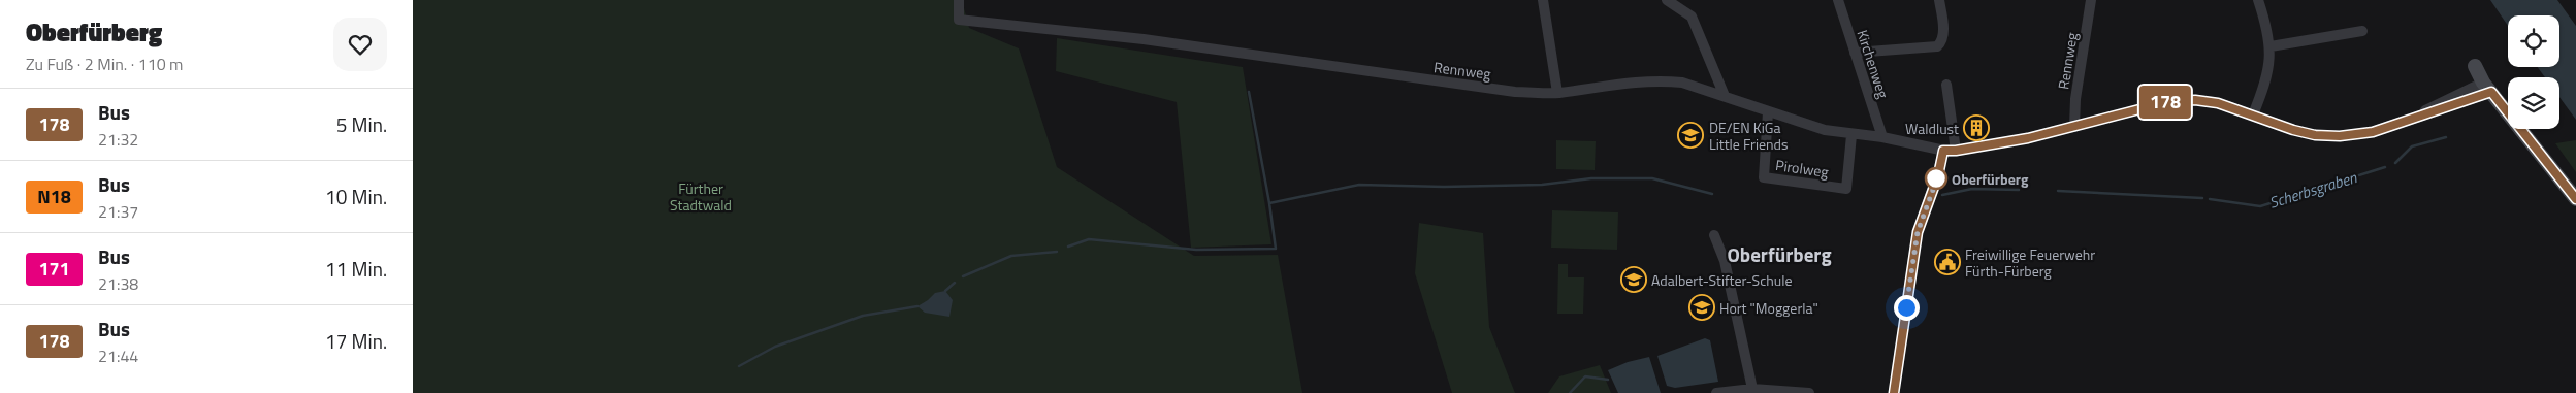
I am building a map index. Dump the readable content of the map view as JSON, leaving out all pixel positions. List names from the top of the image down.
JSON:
{
  "streets": {
    "street": ["Rennweg", "Kirchenweg", "Pirolweg"]
  },
  "crossings": [
    ["Rennweg", "Kirchenweg"],
    ["Rennweg", "Pirolweg"]
  ],
  "districts": ["Oberfürberg"],
  "water": ["Scherbsgraben"],
  "parks": ["Fürther Stadtwald"],
  "places": {
    "building": ["Waldlust"],
    "school or university": ["DE/EN KiGa Little Friends", "Adalbert-Stifter-Schule", "Hort \"Moggerla\""],
    "other": ["Oberfürberg"],
    "public building": ["Freiwillige Feuerwehr Fürth-Fürberg"]
  },
  "lines": ["bus line 178"],
  "page": {
    "heading": ["Oberfürberg", "Zu Fuß · 2 Min. · 110 m"],
    "on_map": "178",
    "list": [
      {
        "mark": "178",
        "name": "Bus",
        "note": "21:32",
        "value": "5 Min."
      },
      {
        "mark": "N18",
        "name": "Bus",
        "note": "21:37",
        "value": "10 Min."
      },
      {
        "mark": "171",
        "name": "Bus",
        "note": "21:38",
        "value": "11 Min."
      },
      {
        "mark": "178",
        "name": "Bus",
        "note": "21:44",
        "value": "17 Min."
      }
    ]
  }
}
